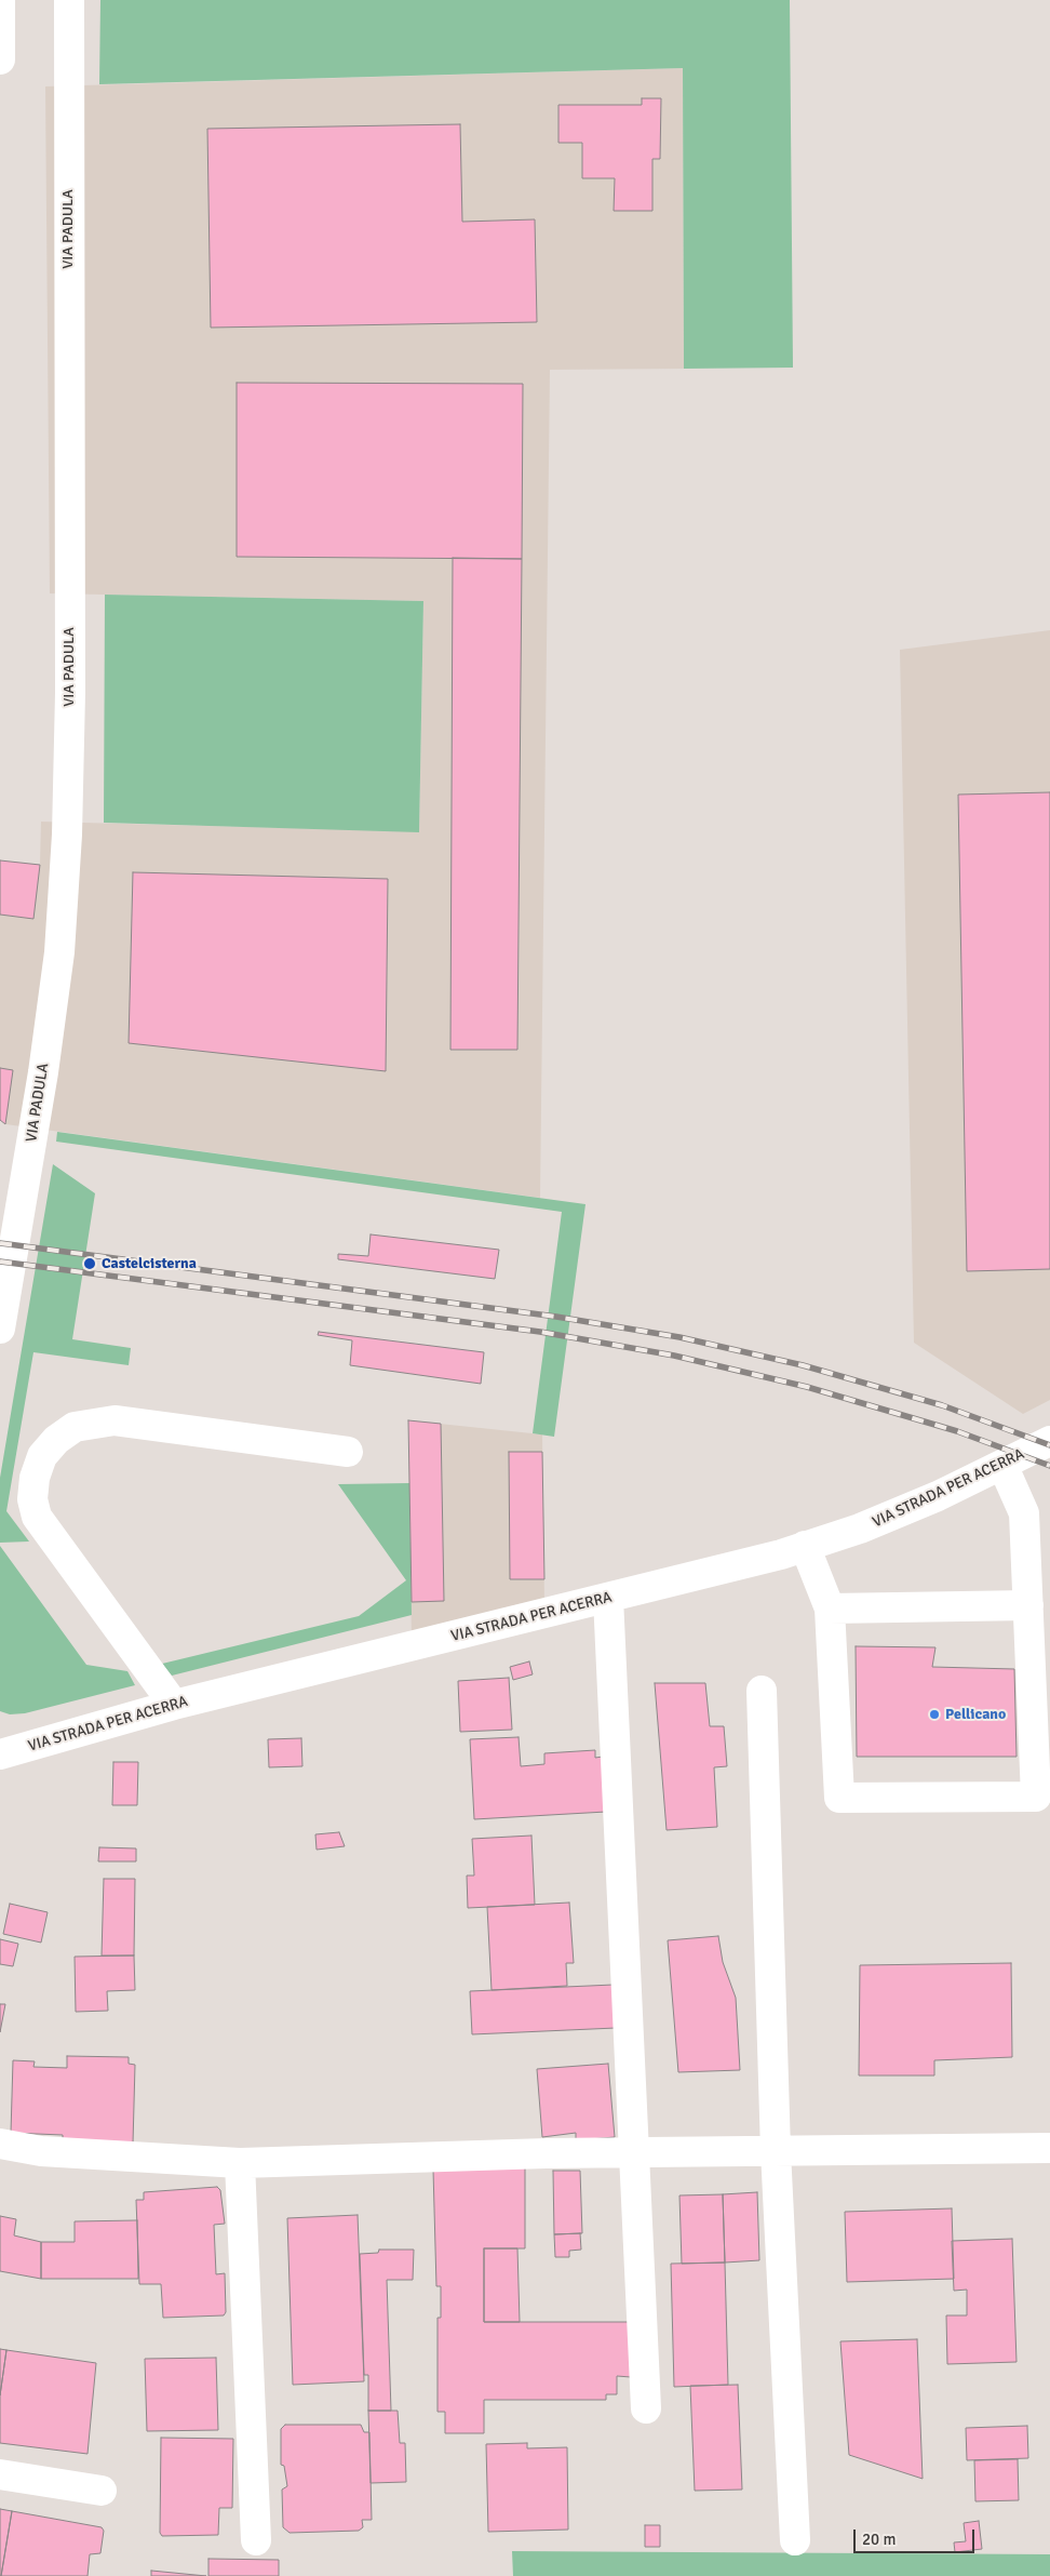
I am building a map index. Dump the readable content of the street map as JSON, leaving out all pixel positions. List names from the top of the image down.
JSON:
{
  "streets": {
    "street": ["VIA PADULA", "VIA STRADA PER ACERRA"]
  },
  "places": ["Castelcisterna", "Pellicano"],
  "scale_bar": "20 m"
}
